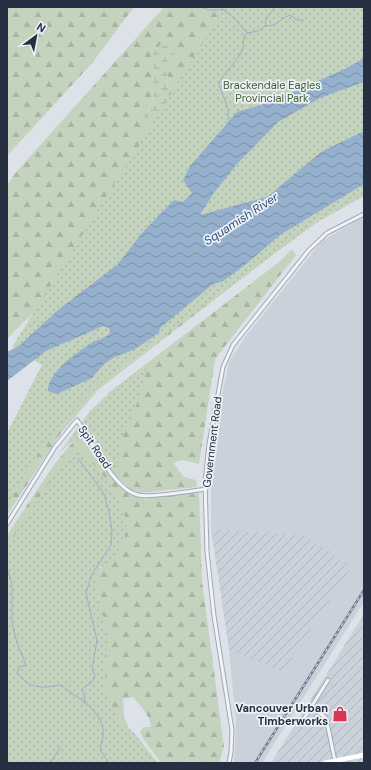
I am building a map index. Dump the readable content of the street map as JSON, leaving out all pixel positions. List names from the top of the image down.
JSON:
{
  "streets": {
    "street": ["Government Road", "Spit Road"]
  },
  "crossings": [
    ["Government Road", "Spit Road"]
  ],
  "water": ["Squamish River"],
  "parks": ["Brackendale Eagles Provincial Park"],
  "places": {
    "shop": ["Vancouver Urban Timberworks"]
  },
  "north": "top right"
}
